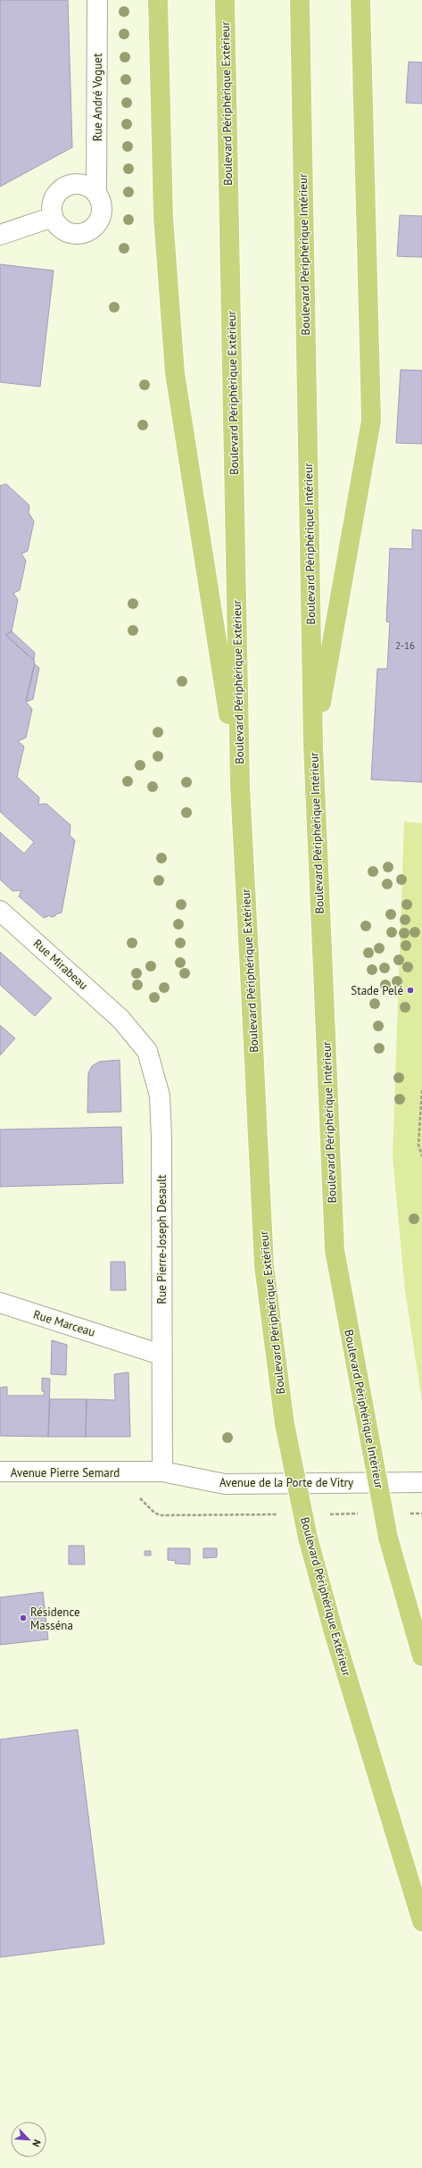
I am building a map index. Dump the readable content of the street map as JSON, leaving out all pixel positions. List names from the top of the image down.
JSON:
{
  "streets": {
    "highway": ["Boulevard Périphérique Extérieur", "Boulevard Périphérique Intérieur"],
    "street": [
      "Rue André Voguet",
      "Rue Mirabeau",
      "Rue Pierre-Joseph Desault",
      "Rue Marceau",
      "Avenue Pierre Semard",
      "Avenue de la Porte de Vitry"
    ]
  },
  "crossings": [
    ["Rue Mirabeau", "Rue Pierre-Joseph Desault"],
    ["Rue Pierre-Joseph Desault", "Rue Marceau"],
    ["Rue Pierre-Joseph Desault", "Avenue de la Porte de Vitry"],
    ["Avenue Pierre Semard", "Avenue de la Porte de Vitry"]
  ],
  "places": ["Stade Pelé", "Résidence Masséna"],
  "house_numbers": ["2-16"],
  "north": "bottom right"
}
